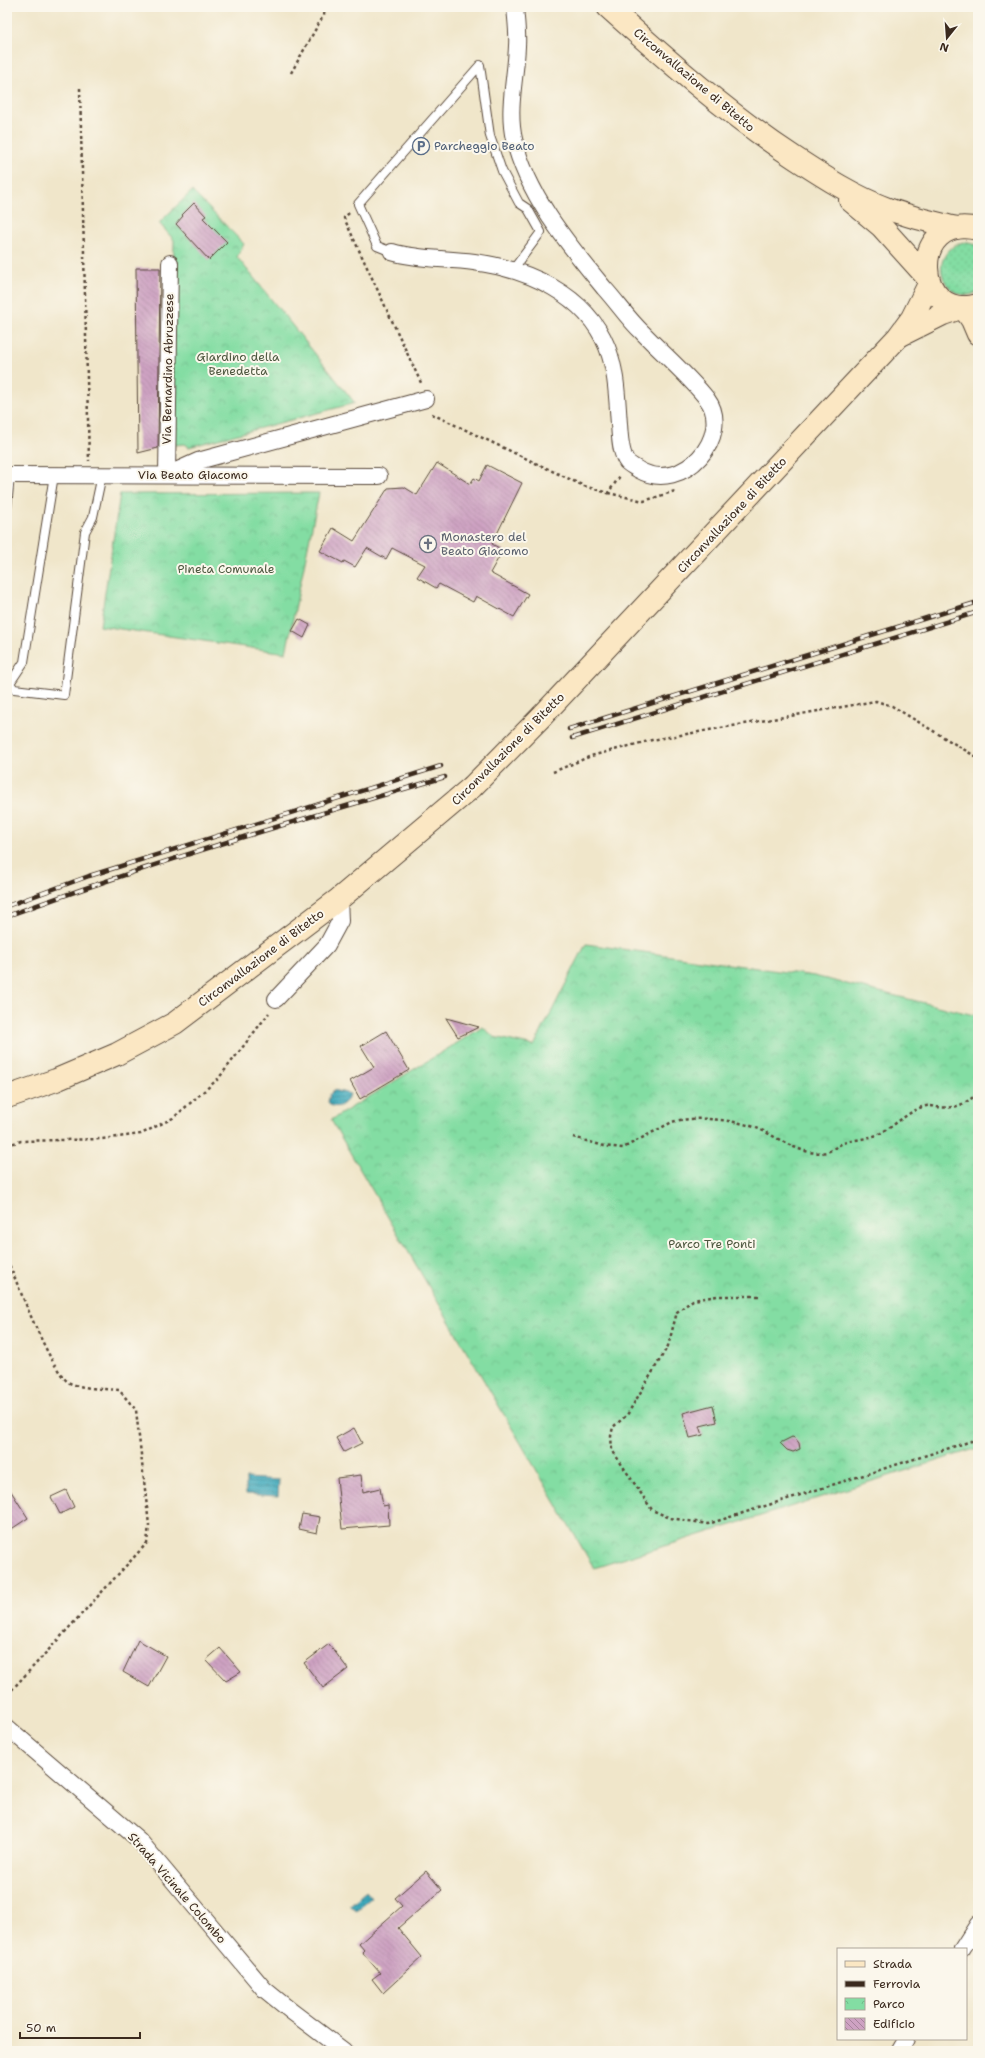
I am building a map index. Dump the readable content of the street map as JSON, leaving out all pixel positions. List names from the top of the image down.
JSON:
{
  "streets": {
    "main road": ["Circonvallazione di Bitetto"],
    "street": ["Via Bernardino Abruzzese", "Via Beato Giacomo", "Strada Vicinale Colombo"]
  },
  "crossings": [
    ["Via Bernardino Abruzzese", "Via Beato Giacomo"]
  ],
  "parks": ["Giardino della Benedetta", "Pineta Comunale", "Parco Tre Ponti"],
  "places": {
    "parking": ["Parcheggio Beato"],
    "church": ["Monastero del Beato Giacomo"]
  },
  "legend": [
    "Strada",
    "Ferrovia",
    "Parco",
    "Edificio"
  ],
  "scale_bar": "50 m",
  "north": "bottom"
}
